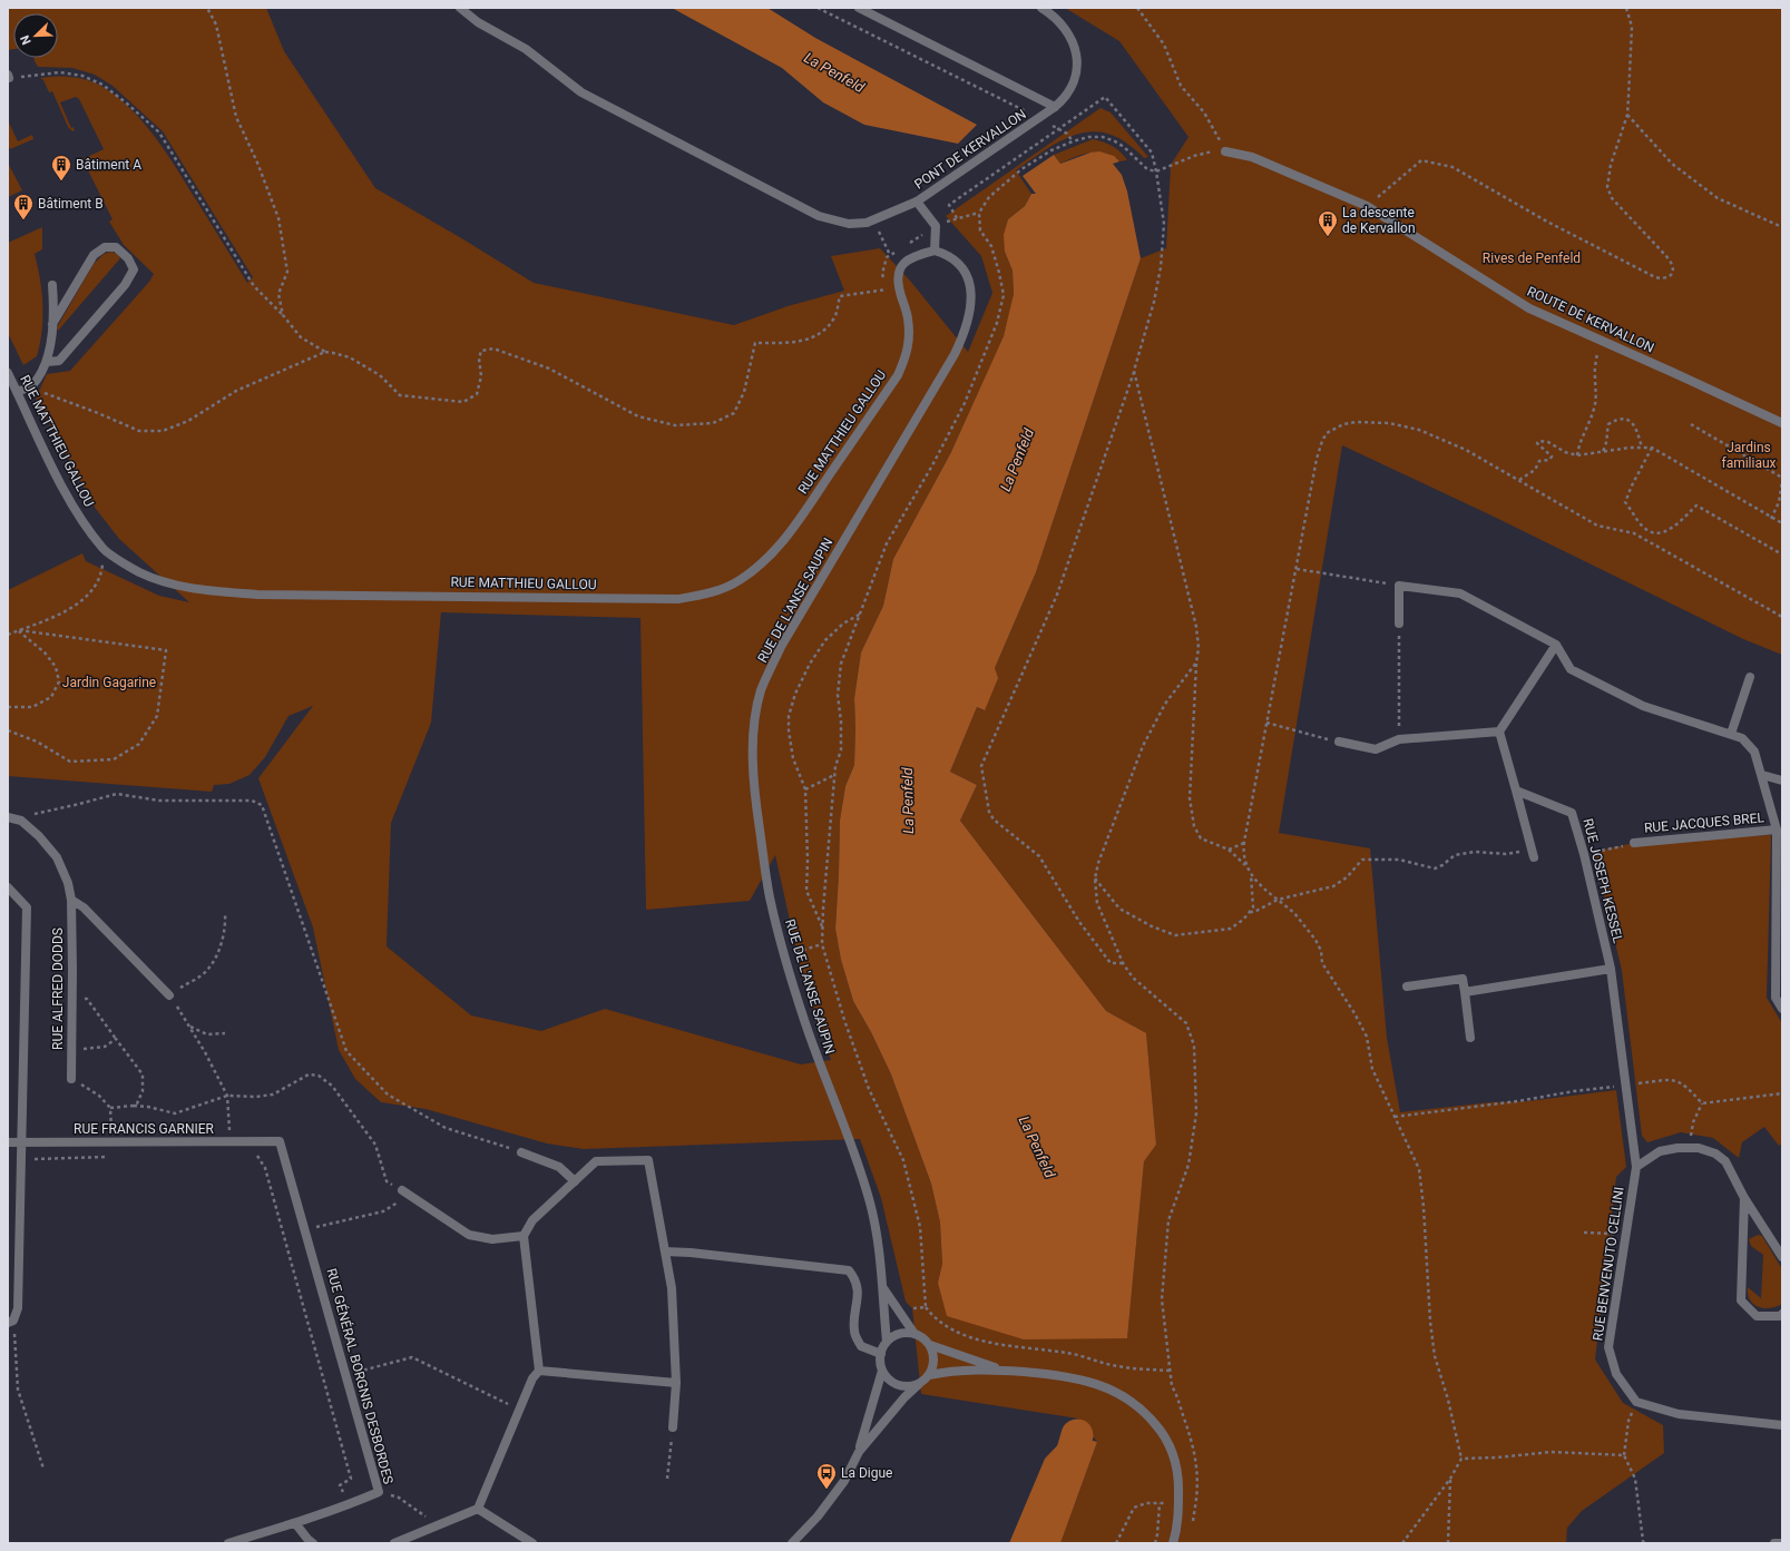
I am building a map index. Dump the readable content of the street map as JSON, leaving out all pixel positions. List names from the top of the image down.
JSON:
{
  "streets": {
    "street": [
      "PONT DE KERVALLON",
      "ROUTE DE KERVALLON",
      "RUE MATTHIEU GALLOU",
      "RUE DE L'ANSE SAUPIN",
      "RUE JACQUES BREL",
      "RUE JOSEPH KESSEL",
      "RUE ALFRED DODDS",
      "RUE FRANCIS GARNIER",
      "RUE BENVENUTO CELLINI",
      "RUE GÉNÉRAL BORGNIS DESBORDES"
    ]
  },
  "crossings": [
    ["RUE MATTHIEU GALLOU", "RUE DE L'ANSE SAUPIN"],
    ["RUE JOSEPH KESSEL", "RUE BENVENUTO CELLINI"],
    ["RUE FRANCIS GARNIER", "RUE GÉNÉRAL BORGNIS DESBORDES"]
  ],
  "water": ["La Penfeld"],
  "parks": ["Rives de Penfeld", "Jardins familiaux", "Jardin Gagarine"],
  "places": {
    "building": ["Bâtiment A", "Bâtiment B", "La descente de Kervallon"],
    "bus stop": ["La Digue"]
  },
  "north": "bottom left"
}
